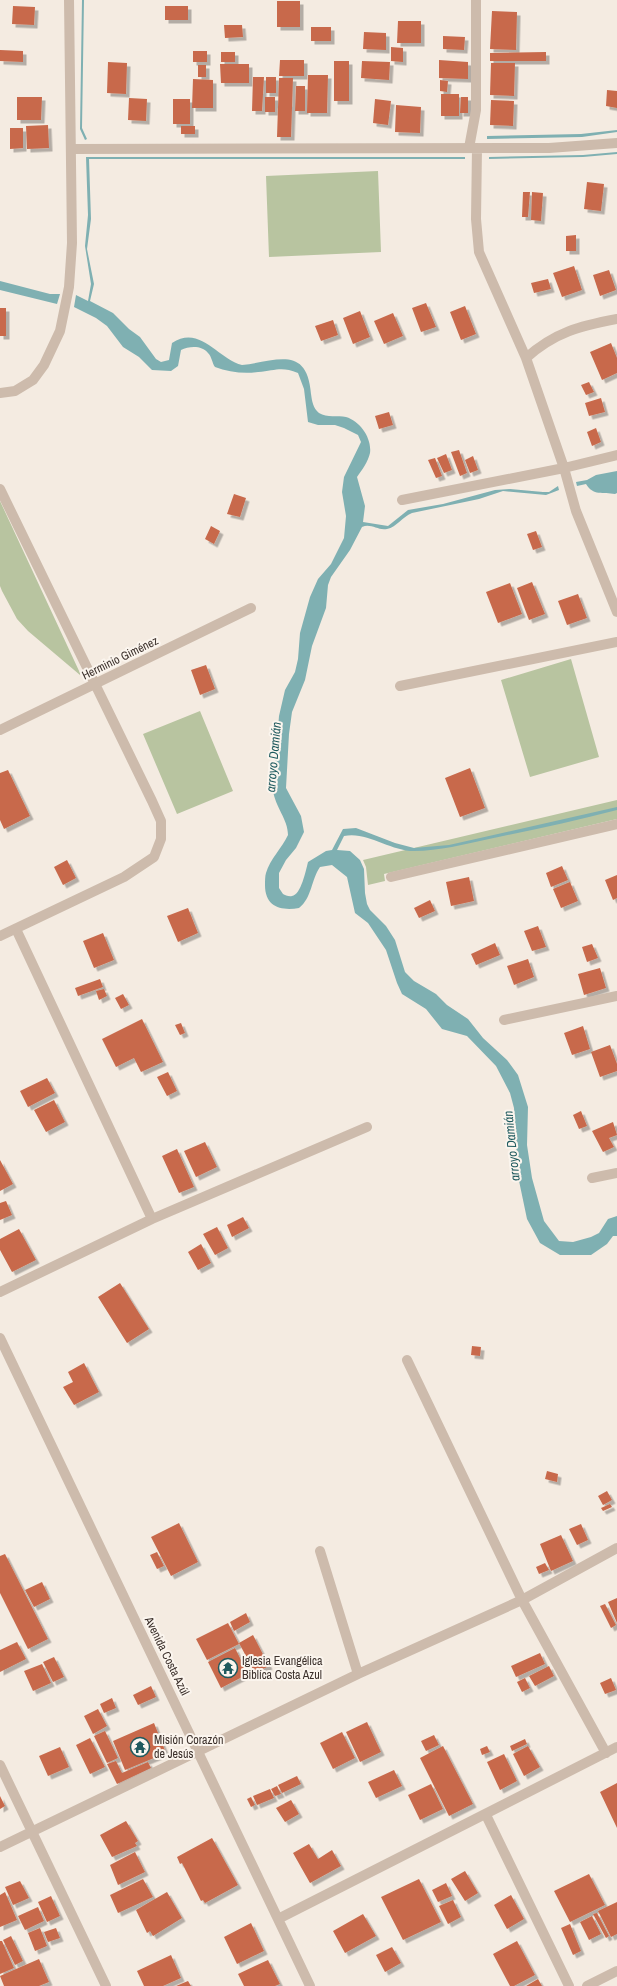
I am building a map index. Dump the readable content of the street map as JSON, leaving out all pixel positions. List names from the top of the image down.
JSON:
{
  "streets": {
    "street": ["Herminio Giménez", "Avenida Costa Azúl"]
  },
  "water": ["arroyo Damián"],
  "places": {
    "temple": ["Iglesia Evangélica Biblíca Costa Azul", "Misión Corazón de Jesús"]
  }
}
